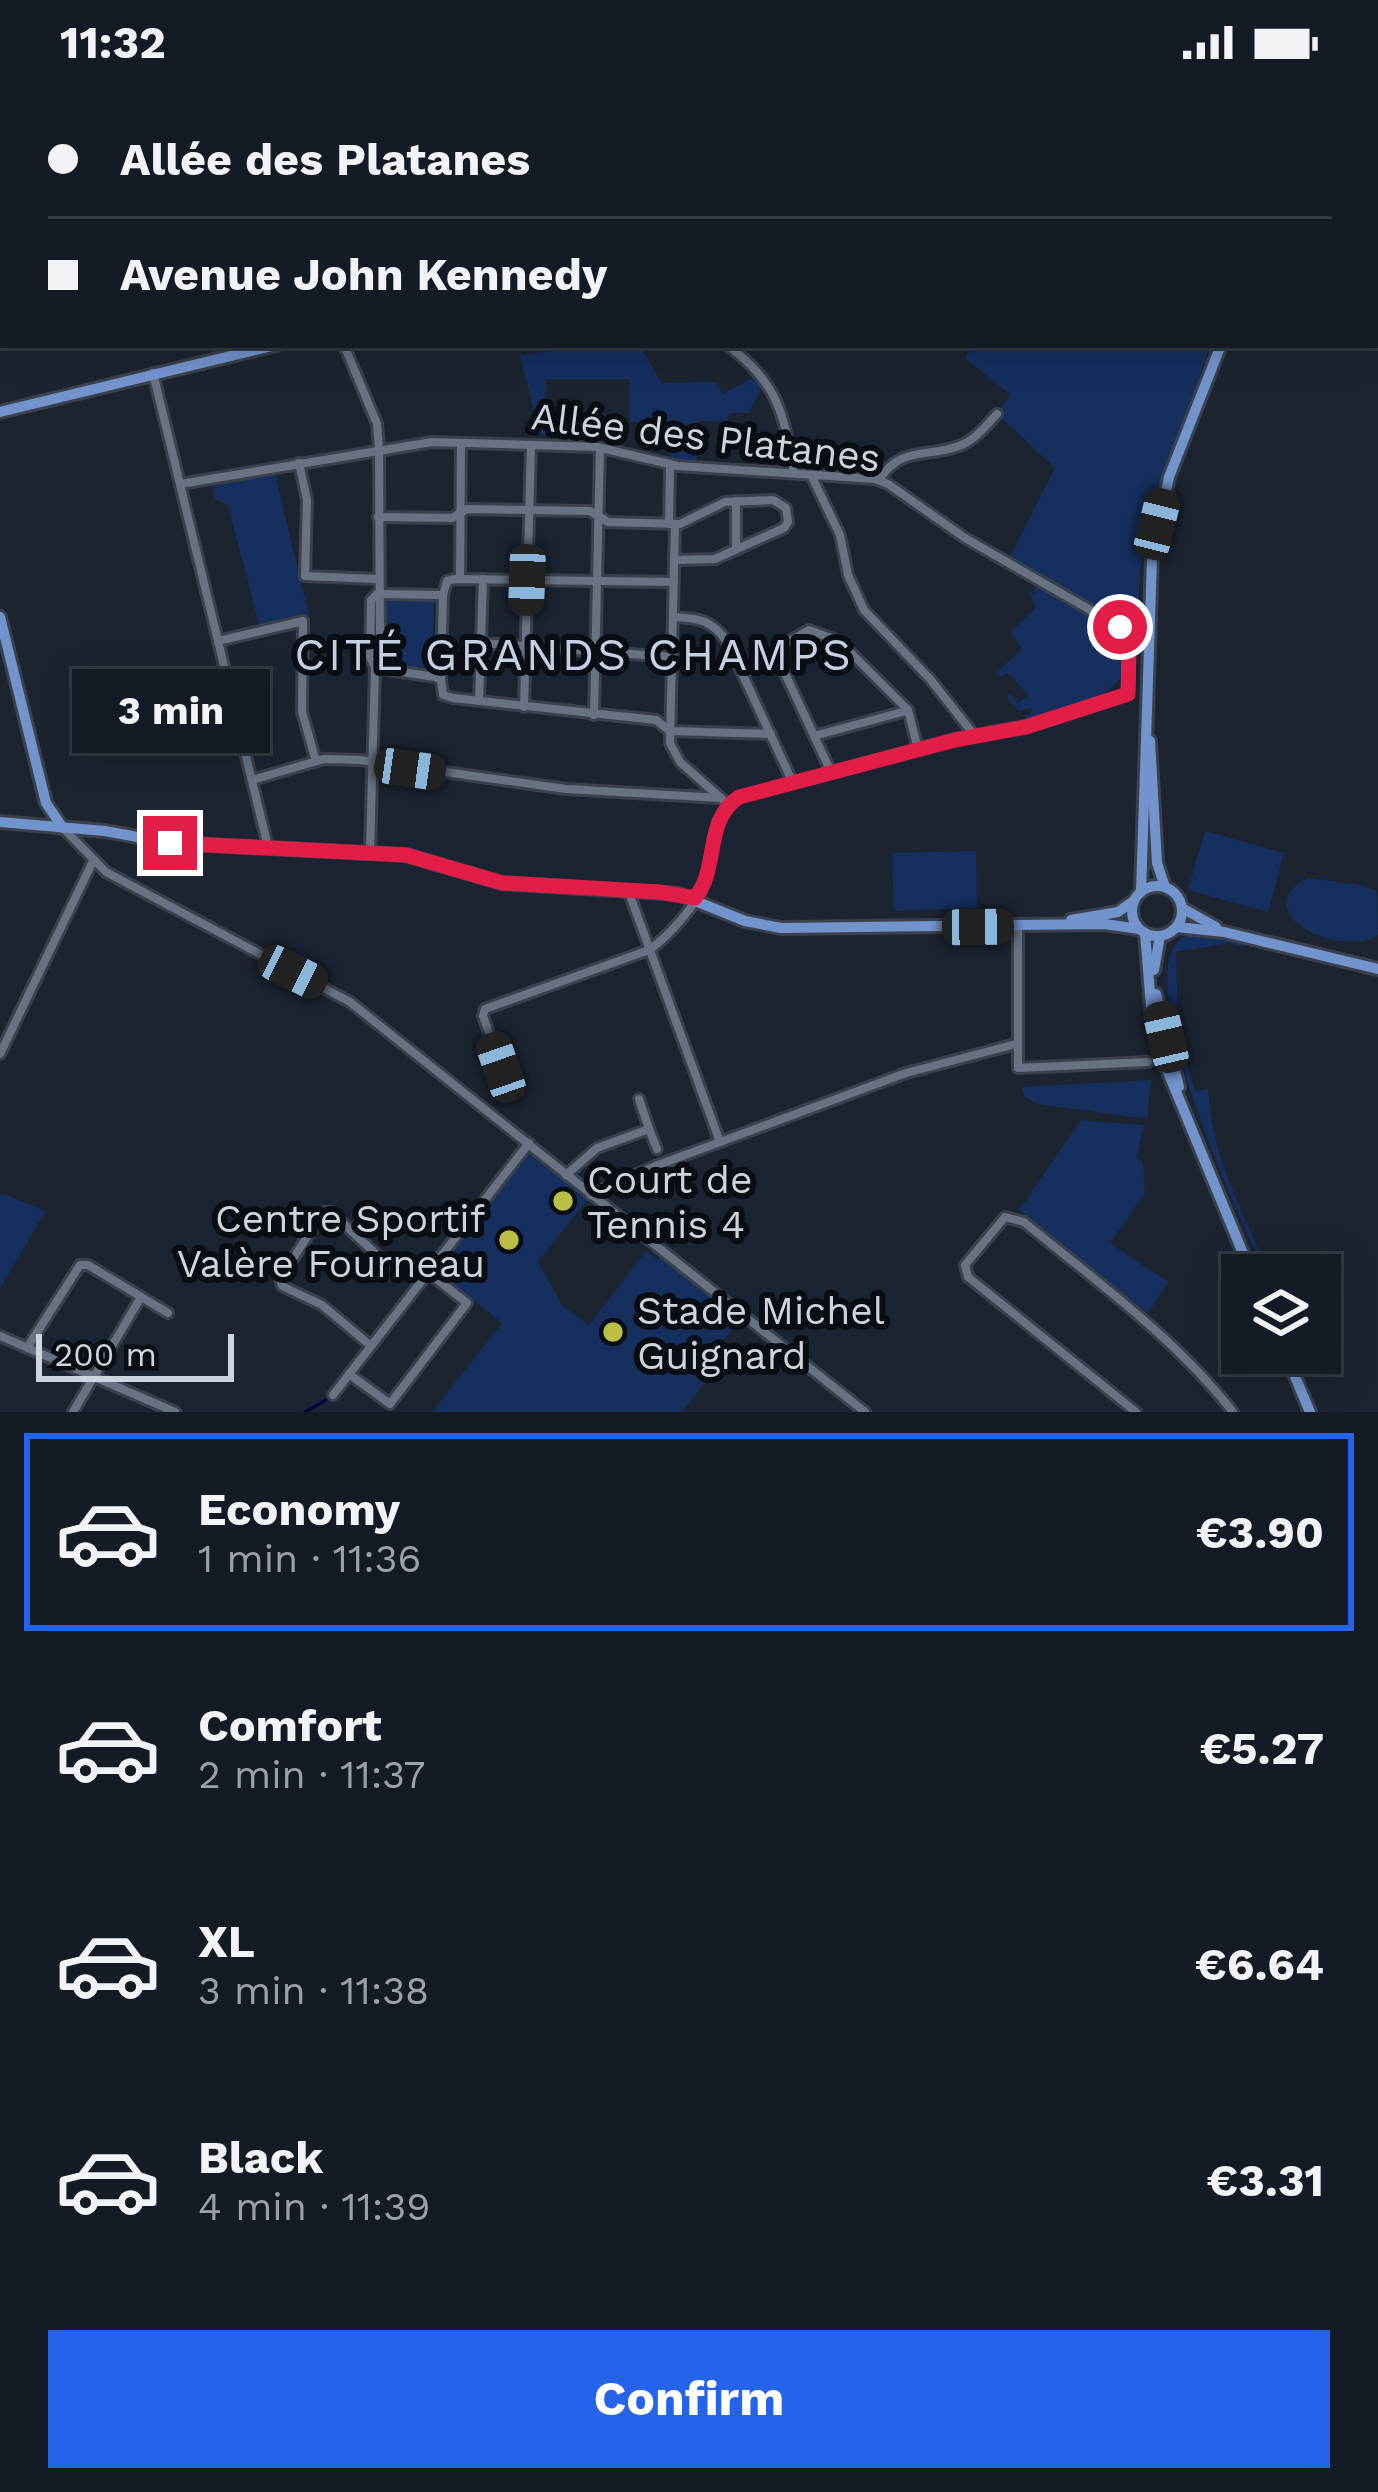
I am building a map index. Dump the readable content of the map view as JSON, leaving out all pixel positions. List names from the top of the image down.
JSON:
{
  "streets": {
    "street": ["Allée des Platanes"]
  },
  "districts": ["CITÉ GRANDS CHAMPS"],
  "places": ["Court de Tennis 4", "Centre Sportif Valère Fourneau", "Stade Michel Guignard"],
  "scale_bar": "200 m",
  "page": {
    "status": "11:32",
    "banner": ["Allée des Platanes", "Avenue John Kennedy"],
    "bubble": "3 min",
    "scale": "200 m",
    "list": [
      {
        "name": "Economy",
        "note": "1 min · 11:36",
        "value": "€3.90"
      },
      {
        "name": "Comfort",
        "note": "2 min · 11:37",
        "value": "€5.27"
      },
      {
        "name": "XL",
        "note": "3 min · 11:38",
        "value": "€6.64"
      },
      {
        "name": "Black",
        "note": "4 min · 11:39",
        "value": "€3.31"
      }
    ],
    "buttons": "Confirm"
  }
}
